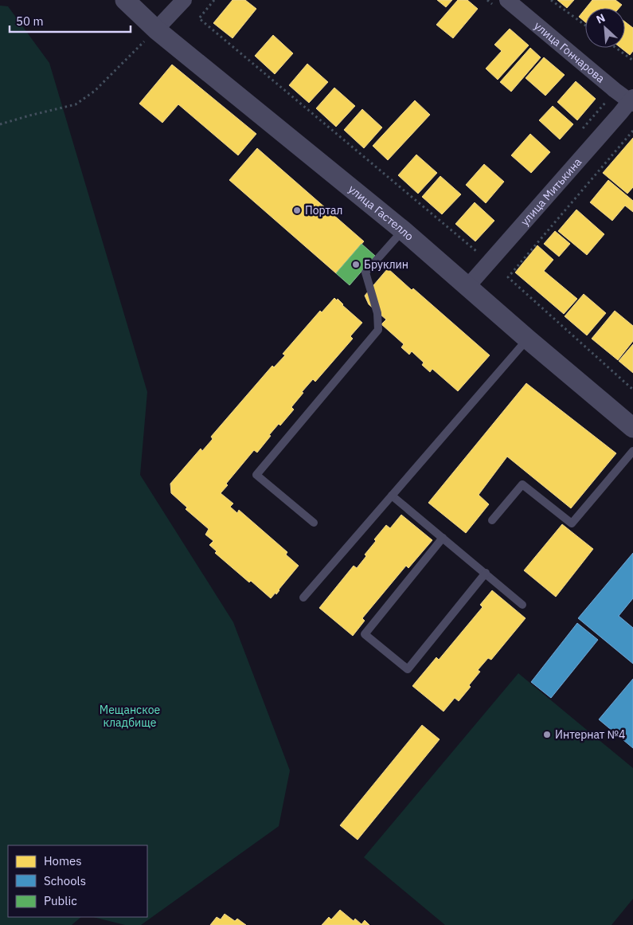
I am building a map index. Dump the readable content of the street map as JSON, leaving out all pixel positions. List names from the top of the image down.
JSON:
{
  "streets": {
    "street": ["улица Гончарова", "улица Митькина", "улица Гастелло"]
  },
  "crossings": [
    ["улица Гончарова", "улица Митькина"],
    ["улица Митькина", "улица Гастелло"]
  ],
  "parks": ["Мещанское кладбище"],
  "places": ["Портал", "Бруклин", "Интернат №4"],
  "legend": ["Homes", "Schools", "Public"],
  "scale_bar": "50 m",
  "north": "top left"
}
